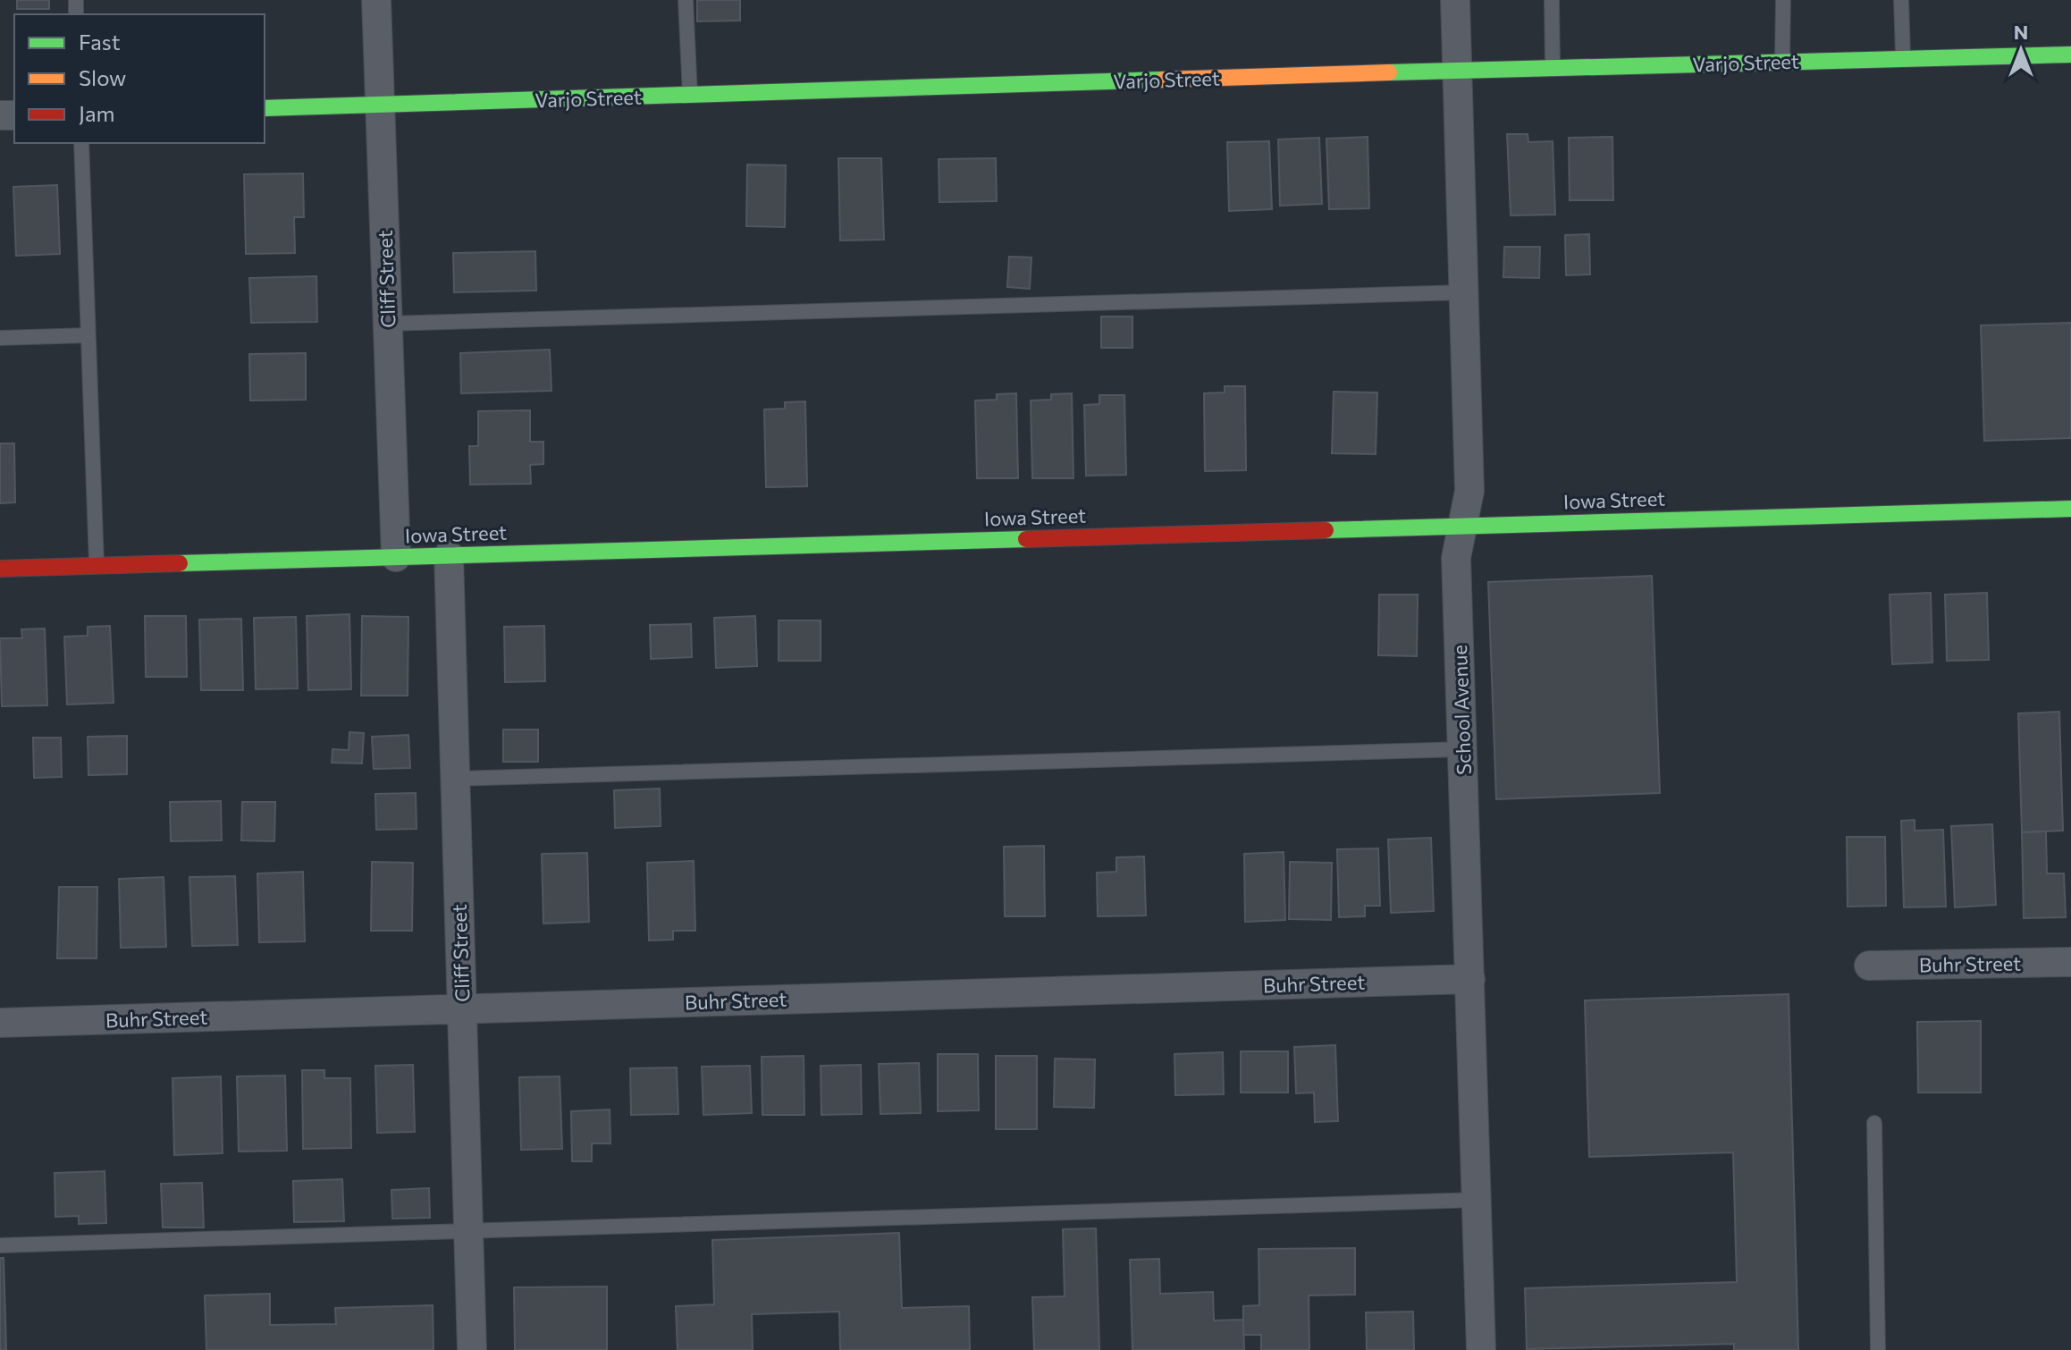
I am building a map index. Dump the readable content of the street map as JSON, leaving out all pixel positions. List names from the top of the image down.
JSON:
{
  "streets": {
    "street": [
      "Varjo Street",
      "Cliff Street",
      "Iowa Street",
      "School Avenue",
      "Buhr Street"
    ]
  },
  "crossings": [
    ["Varjo Street", "Cliff Street"],
    ["Varjo Street", "School Avenue"],
    ["Cliff Street", "Iowa Street"],
    ["Cliff Street", "Buhr Street"],
    ["Iowa Street", "School Avenue"],
    ["School Avenue", "Buhr Street"]
  ],
  "legend": ["Fast", "Slow", "Jam"],
  "north": "top"
}
